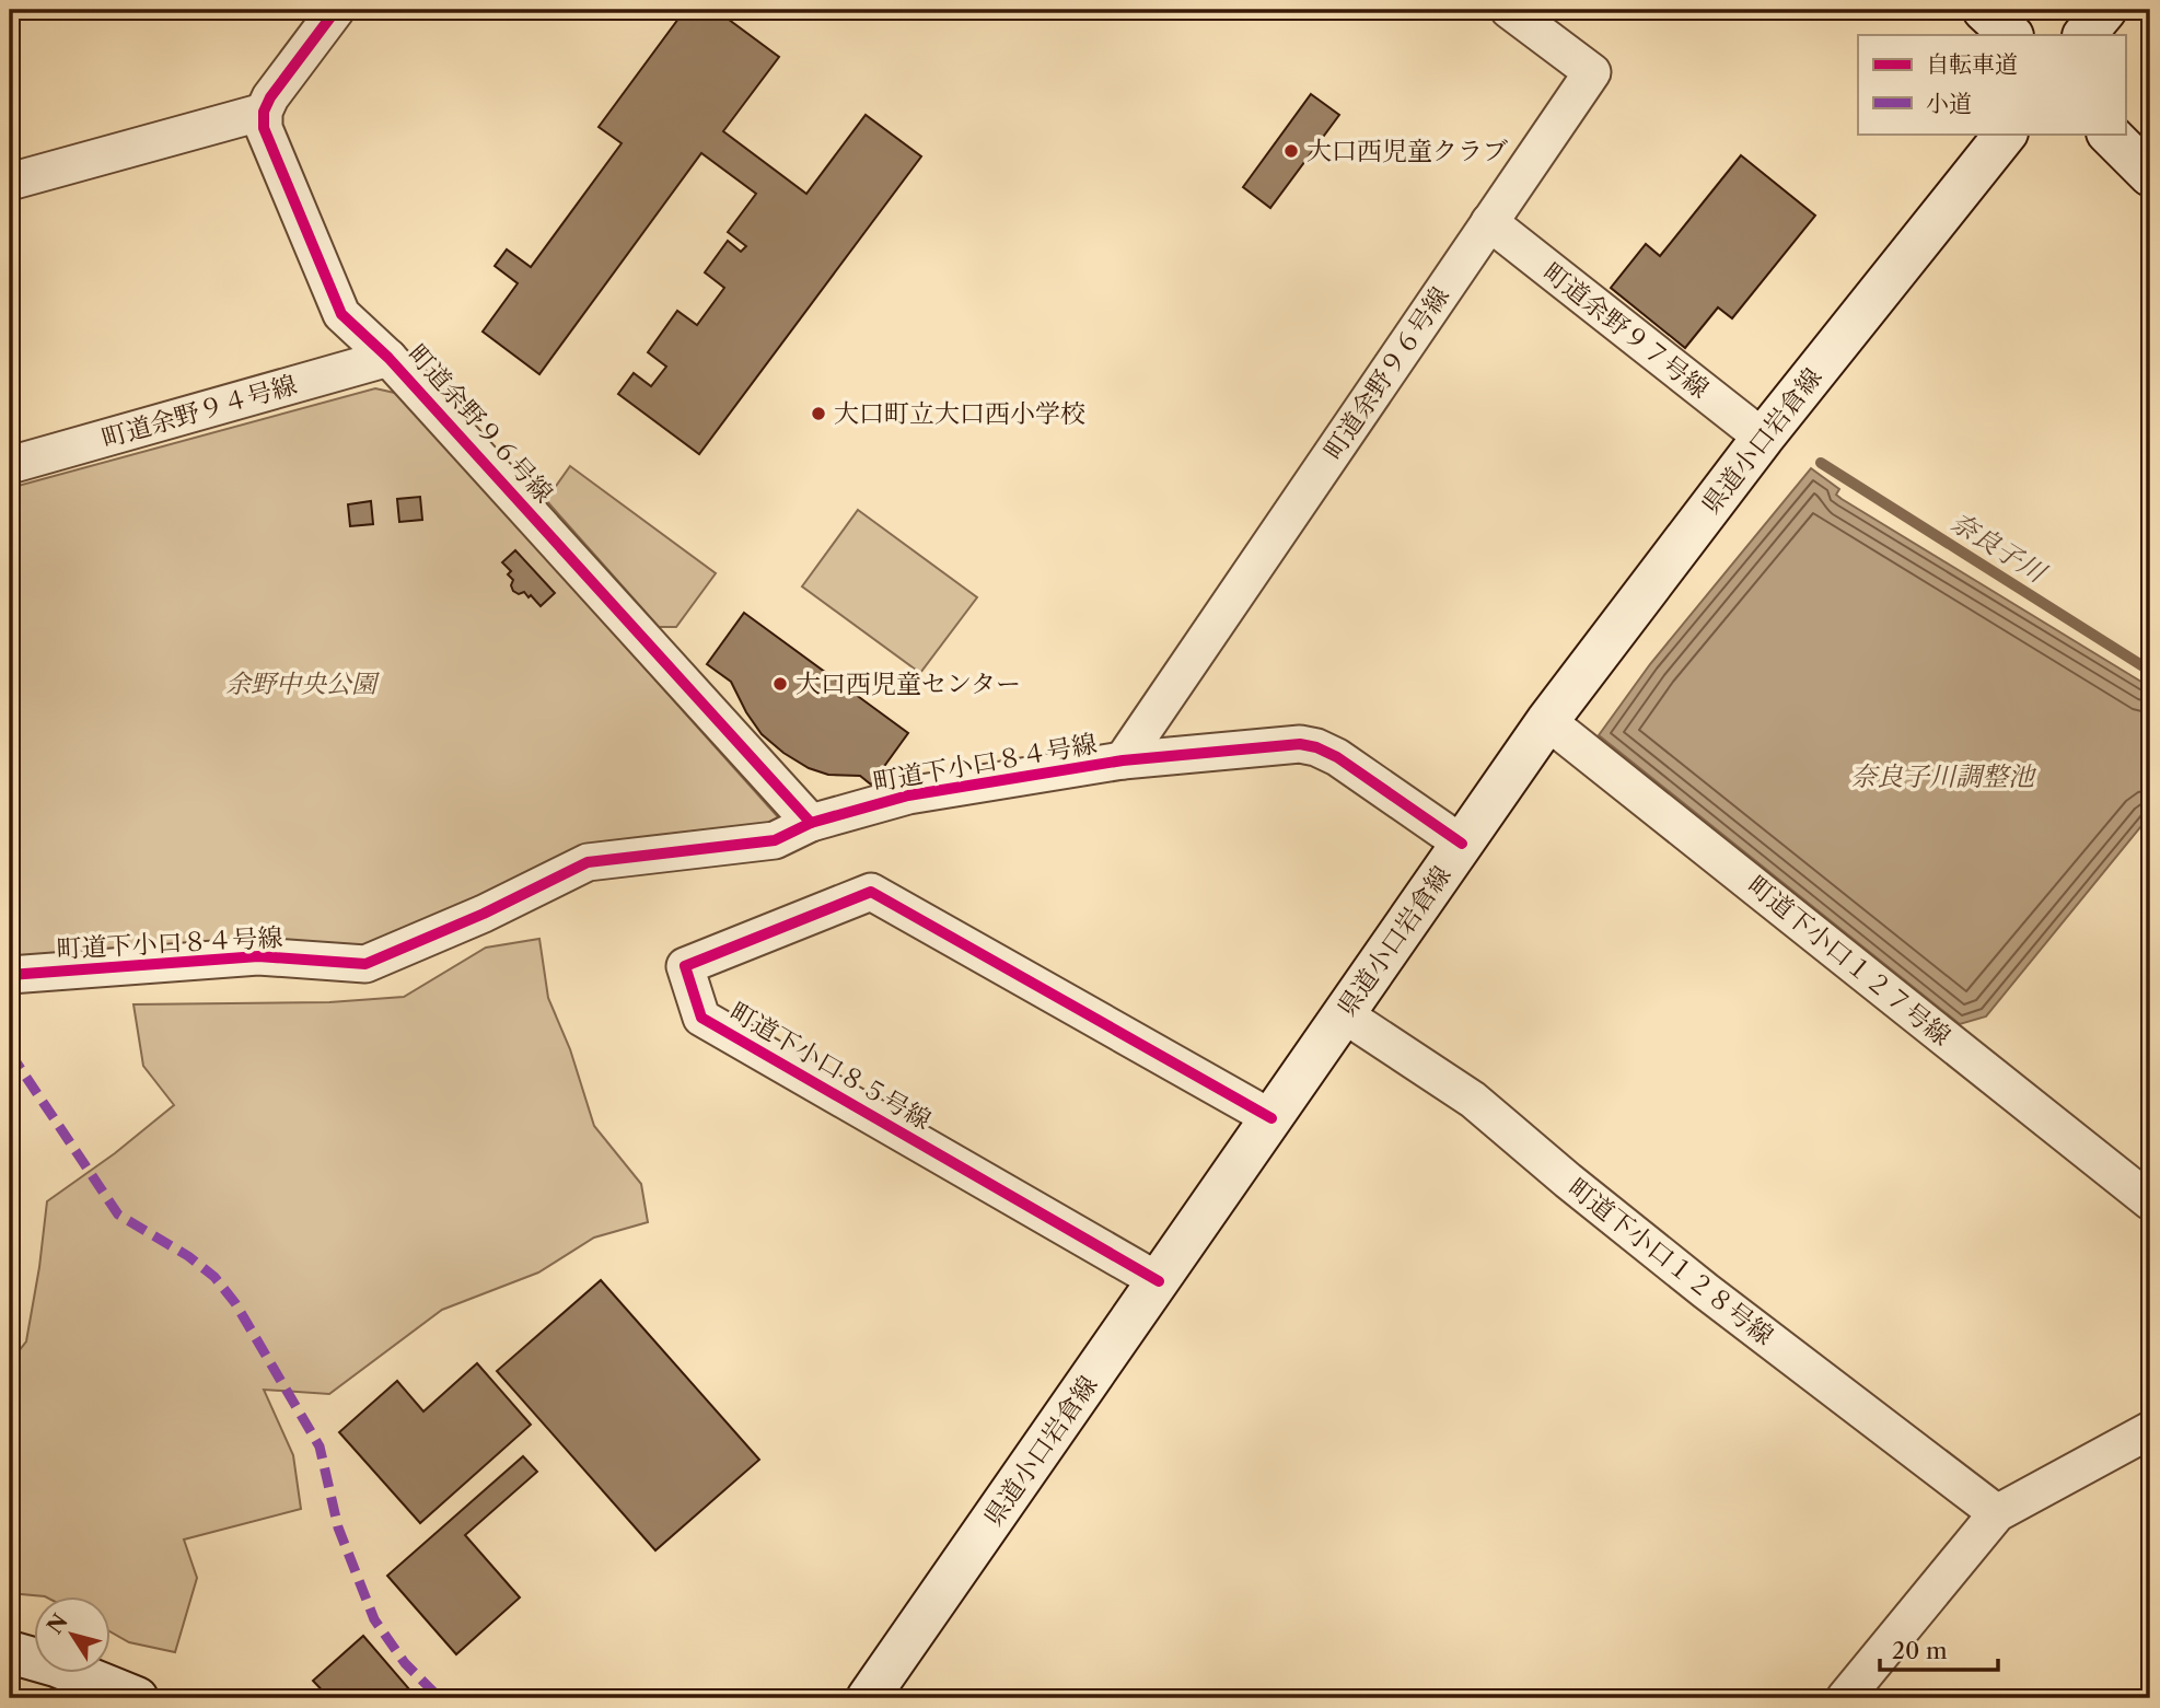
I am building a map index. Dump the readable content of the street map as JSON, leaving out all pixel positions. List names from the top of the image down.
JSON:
{
  "streets": {
    "main road": ["県道小口岩倉線"],
    "street": [
      "町道余野９７号線",
      "町道余野９６号線",
      "町道余野９４号線",
      "町道下小口８４号線",
      "町道下小口１２７号線",
      "町道下小口８５号線",
      "町道下小口１２８号線"
    ]
  },
  "crossings": [
    ["町道余野９７号線", "町道余野９６号線"],
    ["町道余野９７号線", "県道小口岩倉線"],
    ["町道余野９６号線", "町道余野９４号線"],
    ["町道余野９６号線", "町道下小口８４号線"],
    ["県道小口岩倉線", "町道下小口８４号線"],
    ["県道小口岩倉線", "町道下小口１２７号線"],
    ["県道小口岩倉線", "町道下小口８５号線"],
    ["県道小口岩倉線", "町道下小口１２８号線"]
  ],
  "water": ["奈良子川", "奈良子川調整池"],
  "parks": ["余野中央公園"],
  "places": ["大口西児童クラブ", "大口町立大口西小学校", "大口西児童センター"],
  "legend": ["自転車道", "小道"],
  "scale_bar": "20 m",
  "north": "top left"
}
